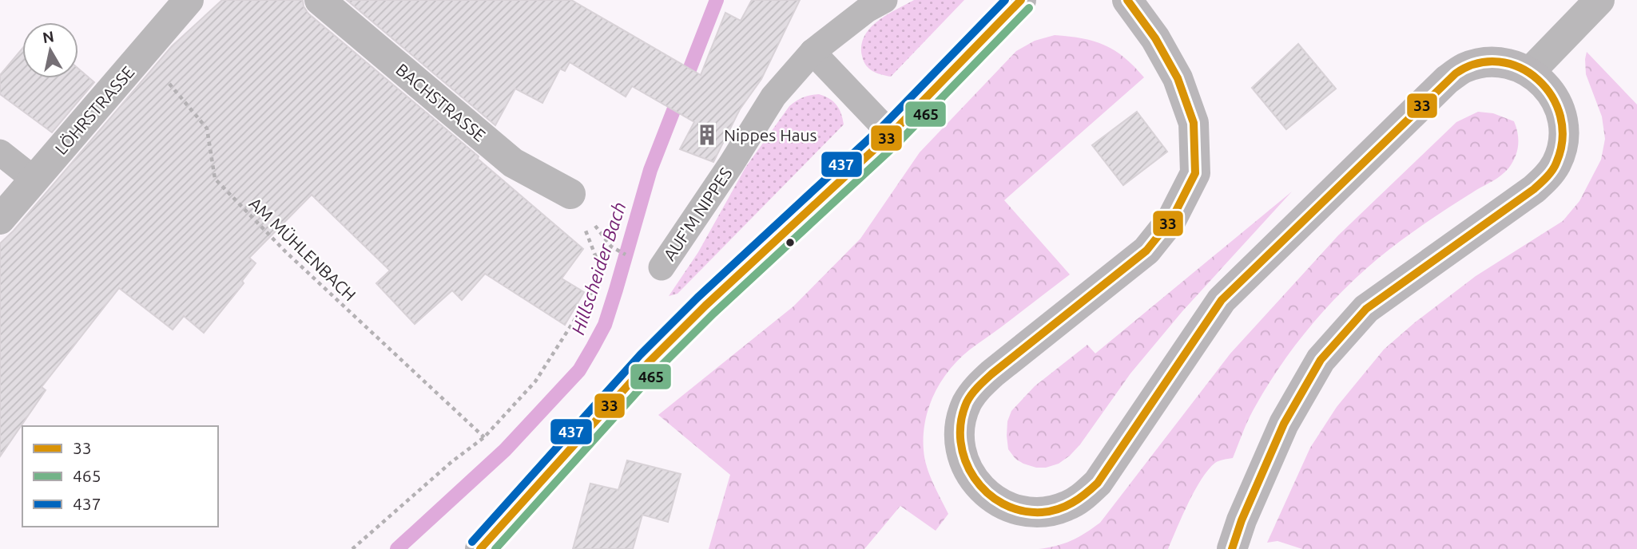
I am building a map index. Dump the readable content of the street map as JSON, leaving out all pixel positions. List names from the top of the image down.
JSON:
{
  "streets": {
    "street": ["BACHSTRASSE", "LÖHRSTRASSE"],
    "lane": ["AUF'M NIPPES"],
    "path": ["AM MÜHLENBACH"]
  },
  "crossings": [
    ["LÖHRSTRASSE", "AM MÜHLENBACH"]
  ],
  "water": ["Hillscheider Bach"],
  "places": {
    "building": ["Nippes Haus"]
  },
  "lines": ["transit line 33", "transit line 437", "transit line 465"],
  "legend": ["33", "465", "437"],
  "north": "top"
}
